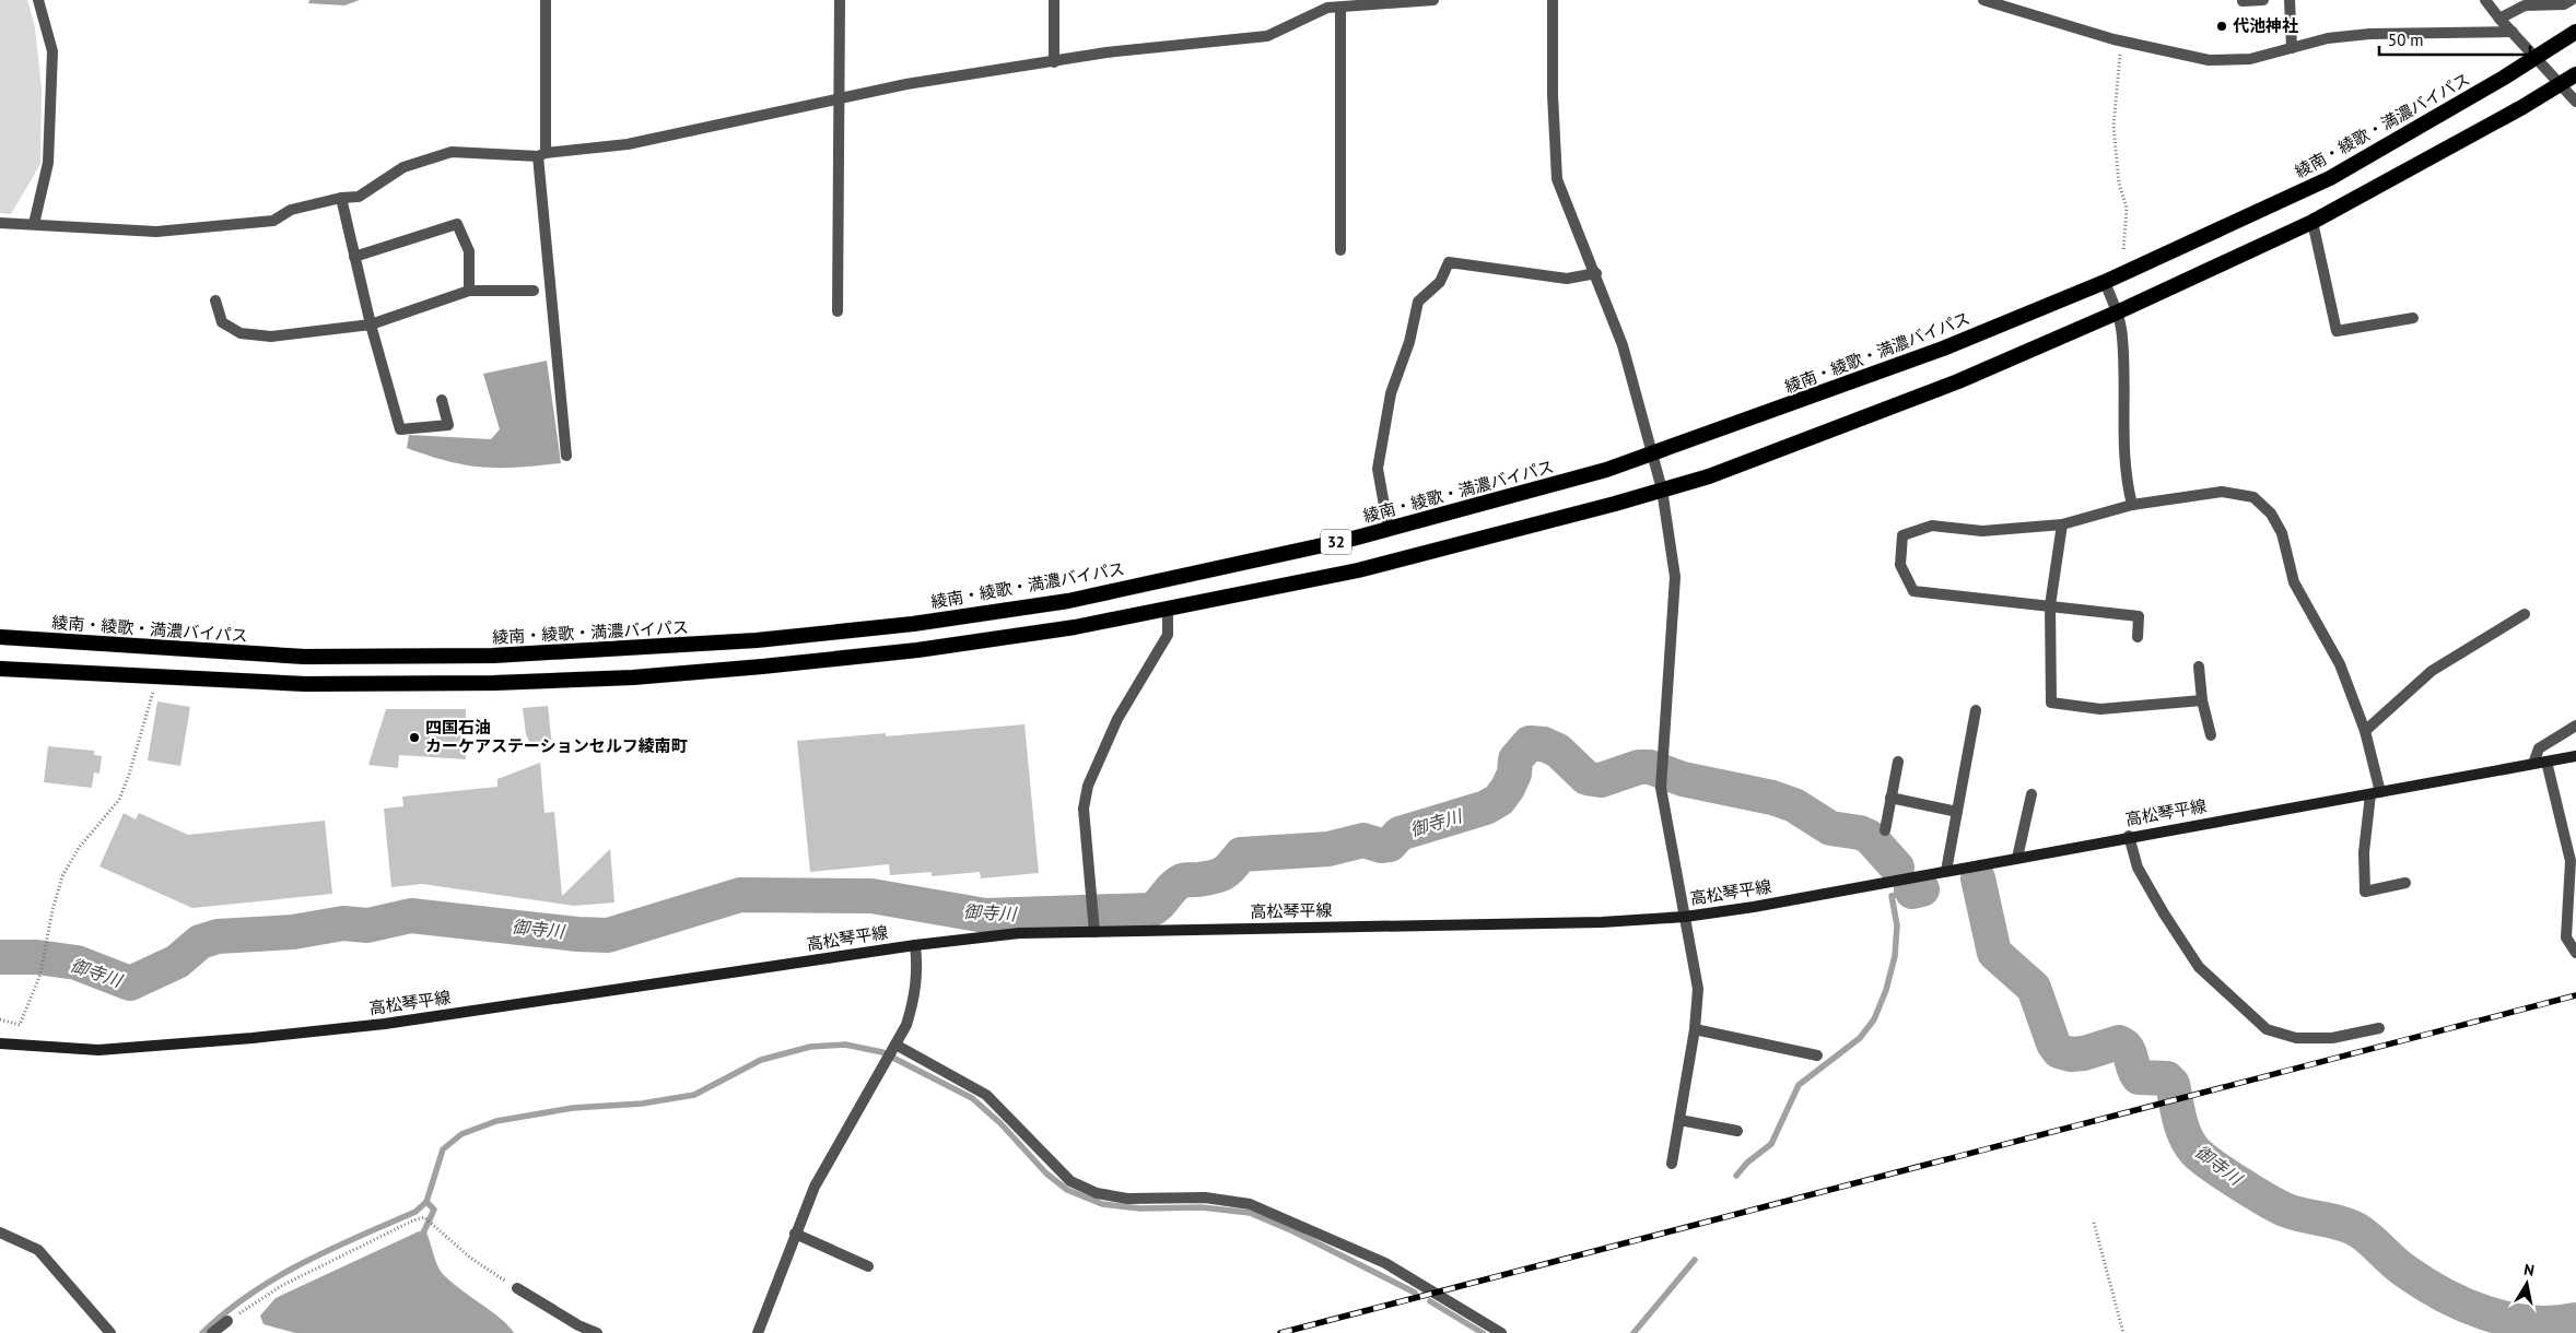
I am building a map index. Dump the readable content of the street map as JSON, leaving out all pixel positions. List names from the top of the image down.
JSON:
{
  "streets": {
    "highway": ["綾南・綾歌・満濃バイパス", "32"],
    "main road": ["高松琴平線"]
  },
  "water": ["御寺川"],
  "places": ["代池神社", "四国石油 カーケアステーションセルフ綾南町"],
  "scale_bar": "50 m",
  "north": "top"
}
